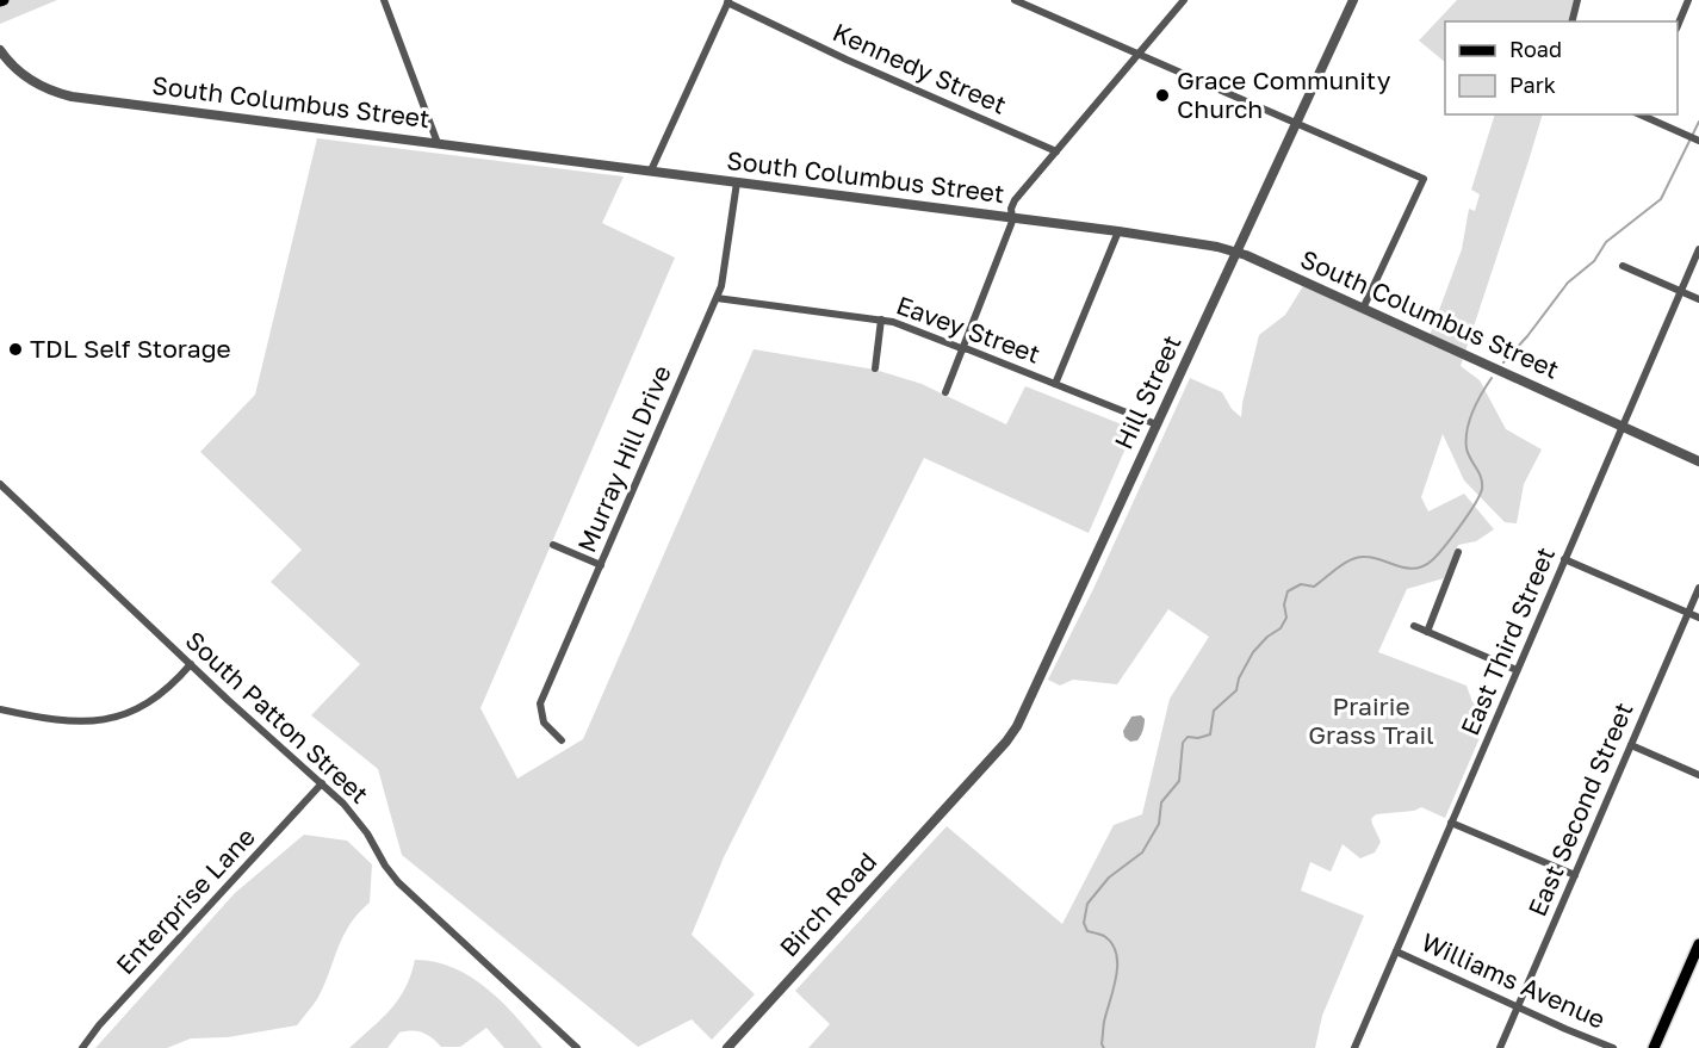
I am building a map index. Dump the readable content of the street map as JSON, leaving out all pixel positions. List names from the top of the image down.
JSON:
{
  "streets": {
    "street": [
      "Kennedy Street",
      "South Columbus Street",
      "Eavey Street",
      "Hill Street",
      "Murray Hill Drive",
      "East Third Street",
      "South Patton Street",
      "East Second Street",
      "Enterprise Lane",
      "Birch Road",
      "Williams Avenue"
    ]
  },
  "crossings": [
    ["South Columbus Street", "Hill Street"],
    ["South Columbus Street", "Murray Hill Drive"],
    ["South Columbus Street", "East Third Street"],
    ["Eavey Street", "Hill Street"],
    ["Eavey Street", "Murray Hill Drive"],
    ["Hill Street", "Birch Road"],
    ["East Third Street", "Williams Avenue"],
    ["South Patton Street", "Enterprise Lane"],
    ["East Second Street", "Williams Avenue"]
  ],
  "parks": ["Prairie Grass Trail"],
  "places": ["Grace Community Church", "TDL Self Storage"],
  "legend": ["Road", "Park"]
}
